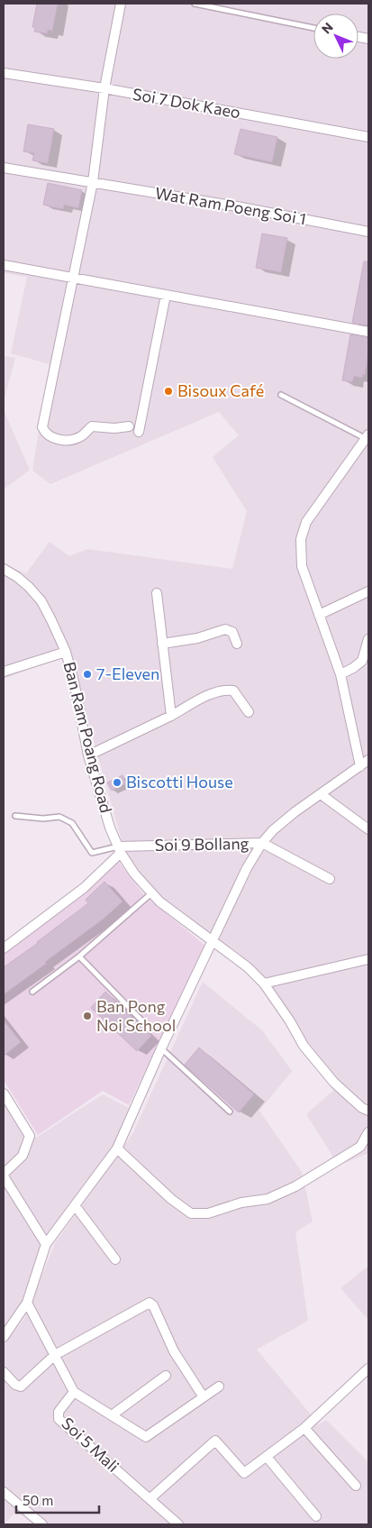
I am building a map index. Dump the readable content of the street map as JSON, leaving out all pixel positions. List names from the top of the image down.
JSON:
{
  "streets": {
    "street": [
      "Soi 7 Dok Kaeo",
      "Wat Ram Poeng Soi 1",
      "Ban Ram Poang Road",
      "Soi 9 Bollang",
      "Soi 5 Mali"
    ]
  },
  "crossings": [
    ["Ban Ram Poang Road", "Soi 9 Bollang"]
  ],
  "places": [
    "Bisoux Café",
    "7-Eleven",
    "Biscotti House",
    "Ban Pong Noi School"
  ],
  "scale_bar": "50 m",
  "north": "top left"
}
